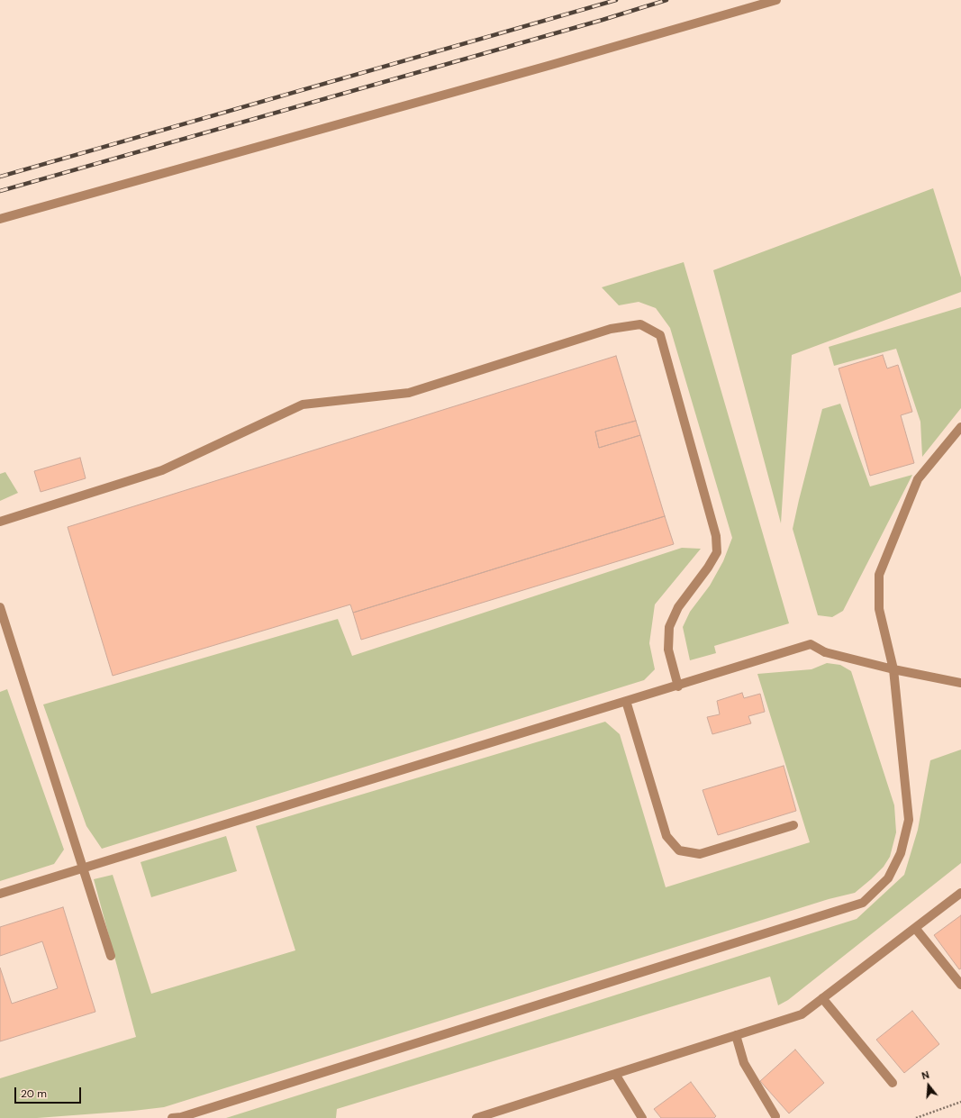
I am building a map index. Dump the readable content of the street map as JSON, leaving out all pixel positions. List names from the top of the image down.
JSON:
{
  "scale_bar": "20 m",
  "north": "top"
}
